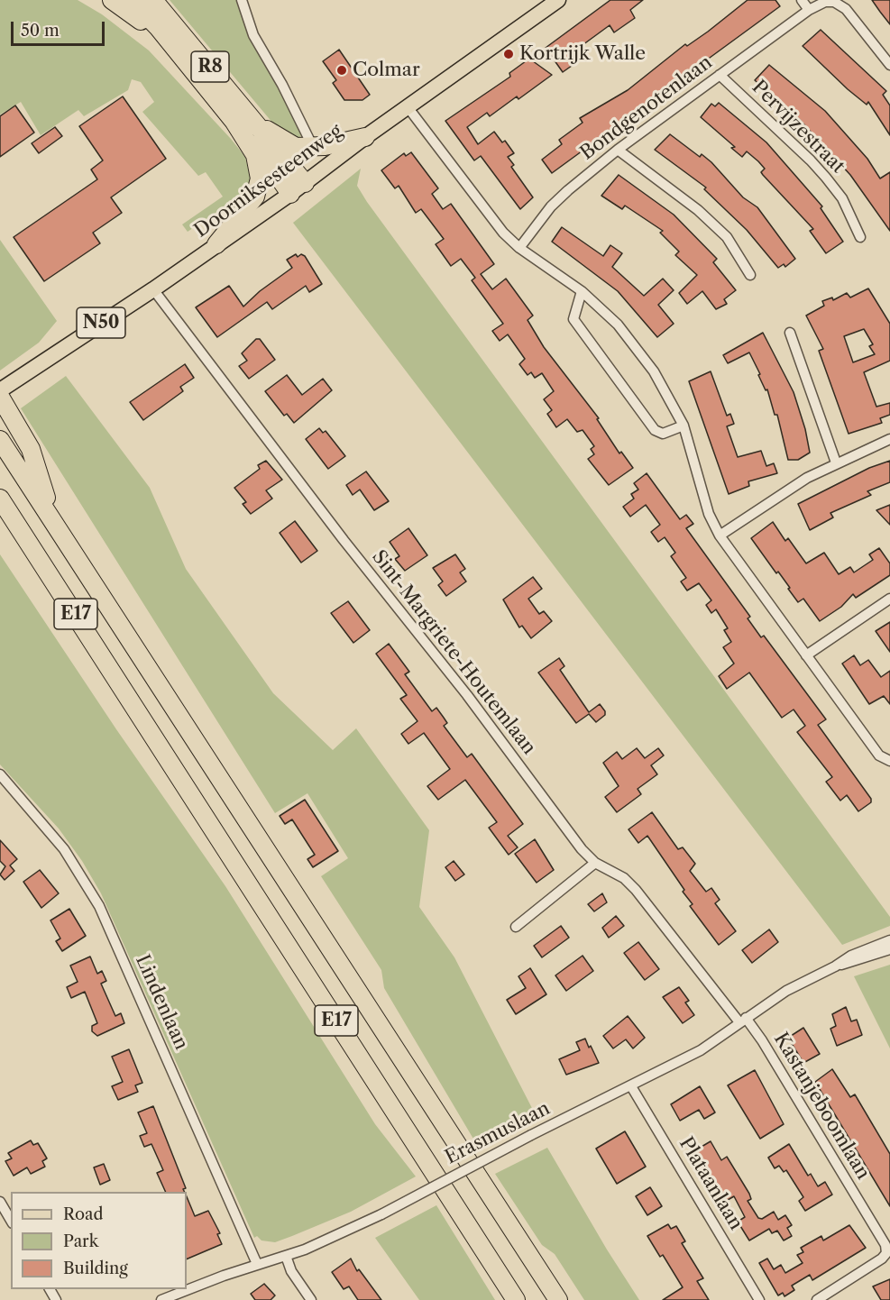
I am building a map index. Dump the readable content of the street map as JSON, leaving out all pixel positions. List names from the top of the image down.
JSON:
{
  "streets": {
    "highway": ["R8", "E17"],
    "main road": ["Doorniksesteenweg", "N50"],
    "street": [
      "Bondgenotenlaan",
      "Pervijzestraat",
      "Sint-Margriete-Houtemlaan",
      "Lindenlaan",
      "Kastanjeboomlaan",
      "Erasmuslaan",
      "Plataanlaan"
    ]
  },
  "crossings": [
    ["R8", "Doorniksesteenweg"],
    ["Bondgenotenlaan", "Pervijzestraat"],
    ["Doorniksesteenweg", "Sint-Margriete-Houtemlaan"],
    ["Sint-Margriete-Houtemlaan", "Kastanjeboomlaan"],
    ["Sint-Margriete-Houtemlaan", "Erasmuslaan"],
    ["Lindenlaan", "Erasmuslaan"],
    ["Kastanjeboomlaan", "Erasmuslaan"],
    ["Erasmuslaan", "Plataanlaan"]
  ],
  "places": ["Kortrijk Walle", "Colmar"],
  "legend": ["Road", "Park", "Building"],
  "scale_bar": "50 m"
}
